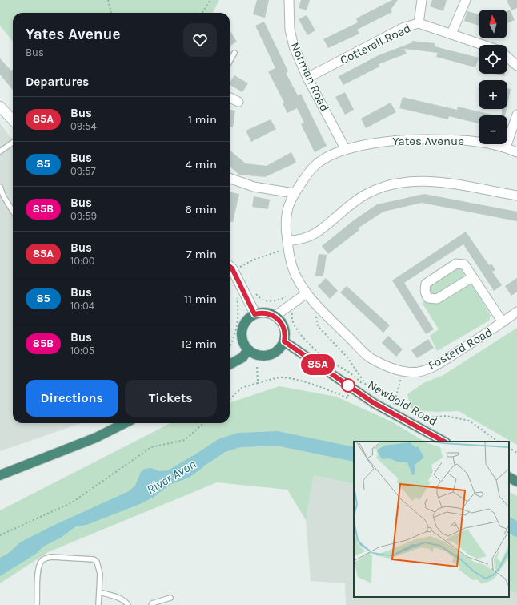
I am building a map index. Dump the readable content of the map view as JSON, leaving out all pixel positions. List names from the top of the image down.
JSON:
{
  "streets": {
    "highway": ["Newbold Road"],
    "street": [
      "Cotterell Road",
      "Norman Road",
      "Yates Avenue",
      "Fosterd Road"
    ]
  },
  "crossings": [
    ["Cotterell Road", "Norman Road"],
    ["Norman Road", "Yates Avenue"],
    ["Yates Avenue", "Fosterd Road"]
  ],
  "water": ["River Avon"],
  "lines": ["bus line 85A"],
  "north": "top",
  "page": {
    "on_map": "85A",
    "map_buttons": ["+", "−"],
    "heading": [
      ["Yates Avenue", "Bus"],
      "Departures"
    ],
    "list": [
      {
        "mark": "85A",
        "name": "Bus",
        "note": "09:54",
        "value": "1 min"
      },
      {
        "mark": "85",
        "name": "Bus",
        "note": "09:57",
        "value": "4 min"
      },
      {
        "mark": "85B",
        "name": "Bus",
        "note": "09:59",
        "value": "6 min"
      },
      {
        "mark": "85A",
        "name": "Bus",
        "note": "10:00",
        "value": "7 min"
      },
      {
        "mark": "85",
        "name": "Bus",
        "note": "10:04",
        "value": "11 min"
      },
      {
        "mark": "85B",
        "name": "Bus",
        "note": "10:05",
        "value": "12 min"
      }
    ],
    "buttons": ["Directions", "Tickets"]
  }
}
